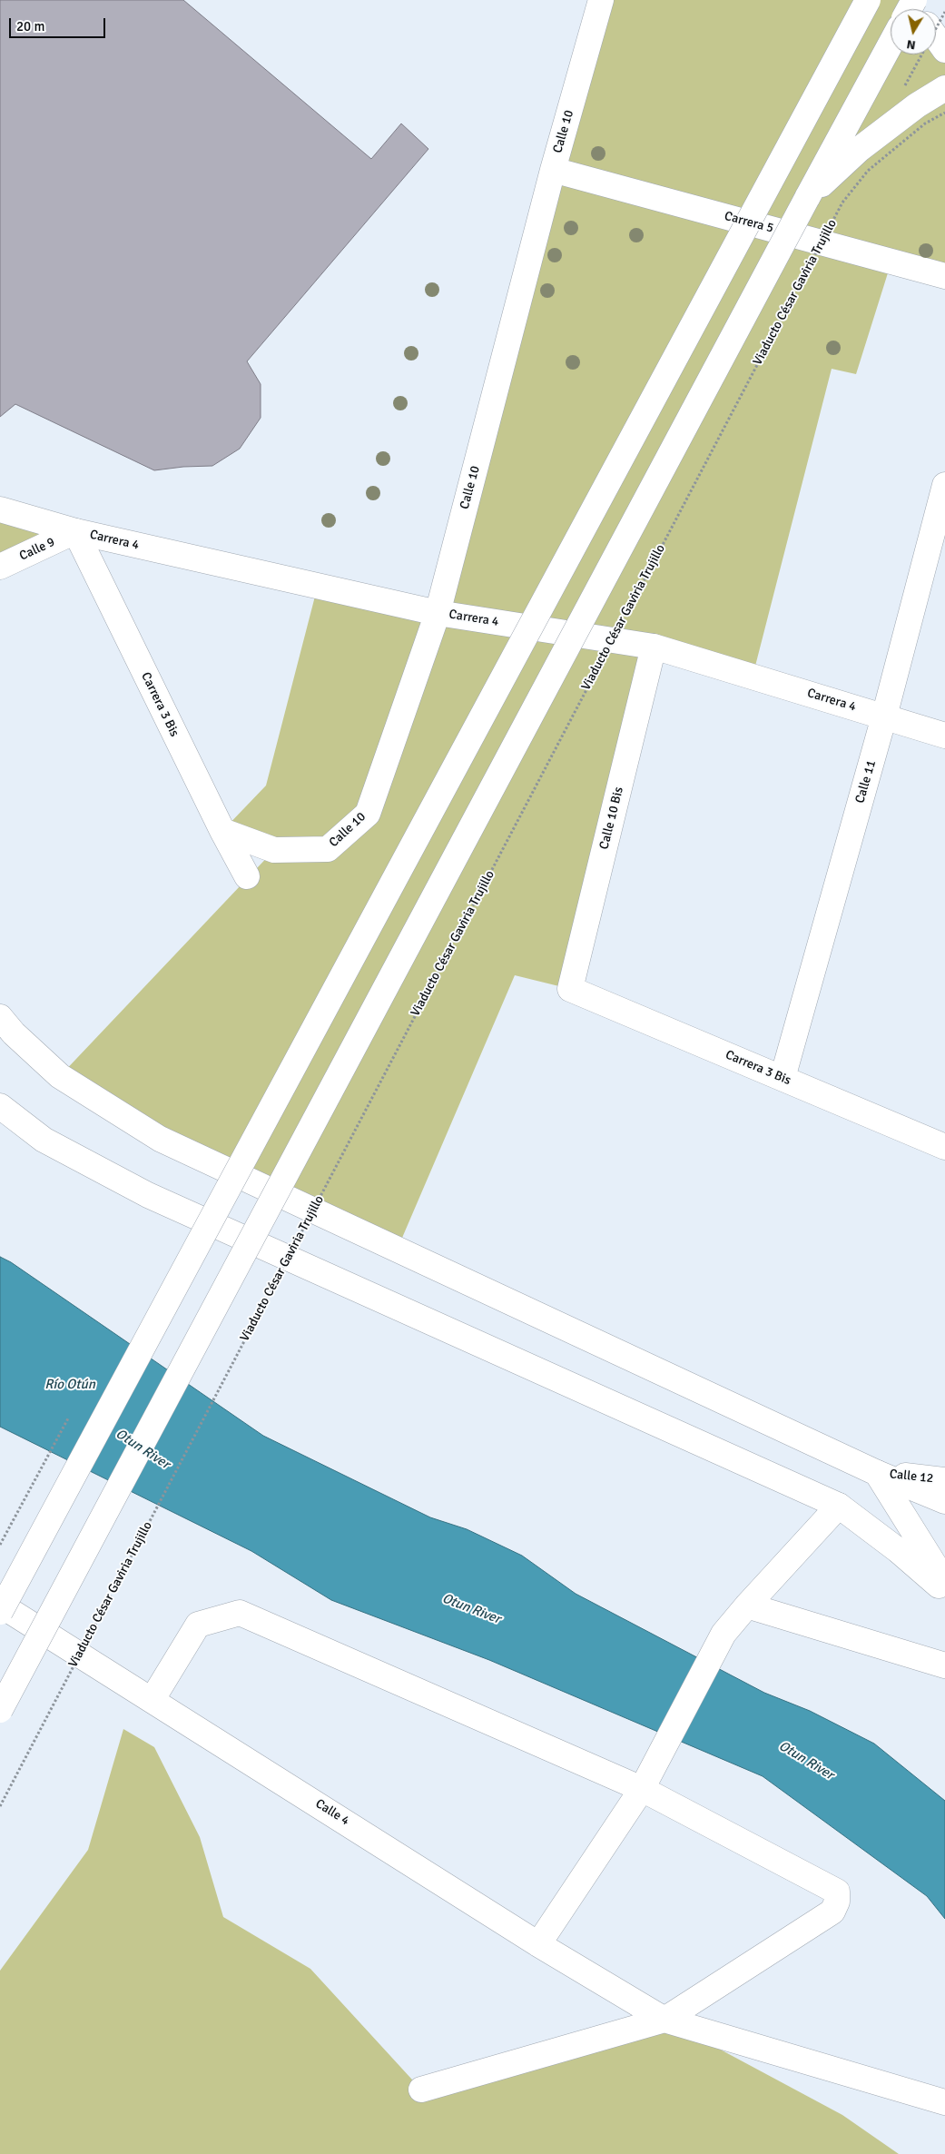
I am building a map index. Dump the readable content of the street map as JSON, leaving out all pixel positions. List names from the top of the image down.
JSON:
{
  "streets": {
    "main road": [
      "Calle 10",
      "Carrera 5",
      "Carrera 4",
      "Calle 9",
      "Carrera 3 Bis",
      "Calle 11",
      "Calle 10 Bis",
      "Calle 12",
      "Calle 4"
    ],
    "path": ["Viaducto César Gaviria Trujillo"]
  },
  "crossings": [
    ["Calle 10", "Carrera 5"],
    ["Calle 10", "Carrera 4"],
    ["Calle 10", "Carrera 3 Bis"],
    ["Carrera 4", "Calle 9"],
    ["Carrera 4", "Carrera 3 Bis"],
    ["Carrera 4", "Calle 11"],
    ["Carrera 4", "Calle 10 Bis"],
    ["Calle 9", "Carrera 3 Bis"],
    ["Carrera 3 Bis", "Calle 11"],
    ["Carrera 3 Bis", "Calle 10 Bis"]
  ],
  "water": ["Río Otún", "Otun River"],
  "scale_bar": "20 m",
  "north": "bottom"
}
